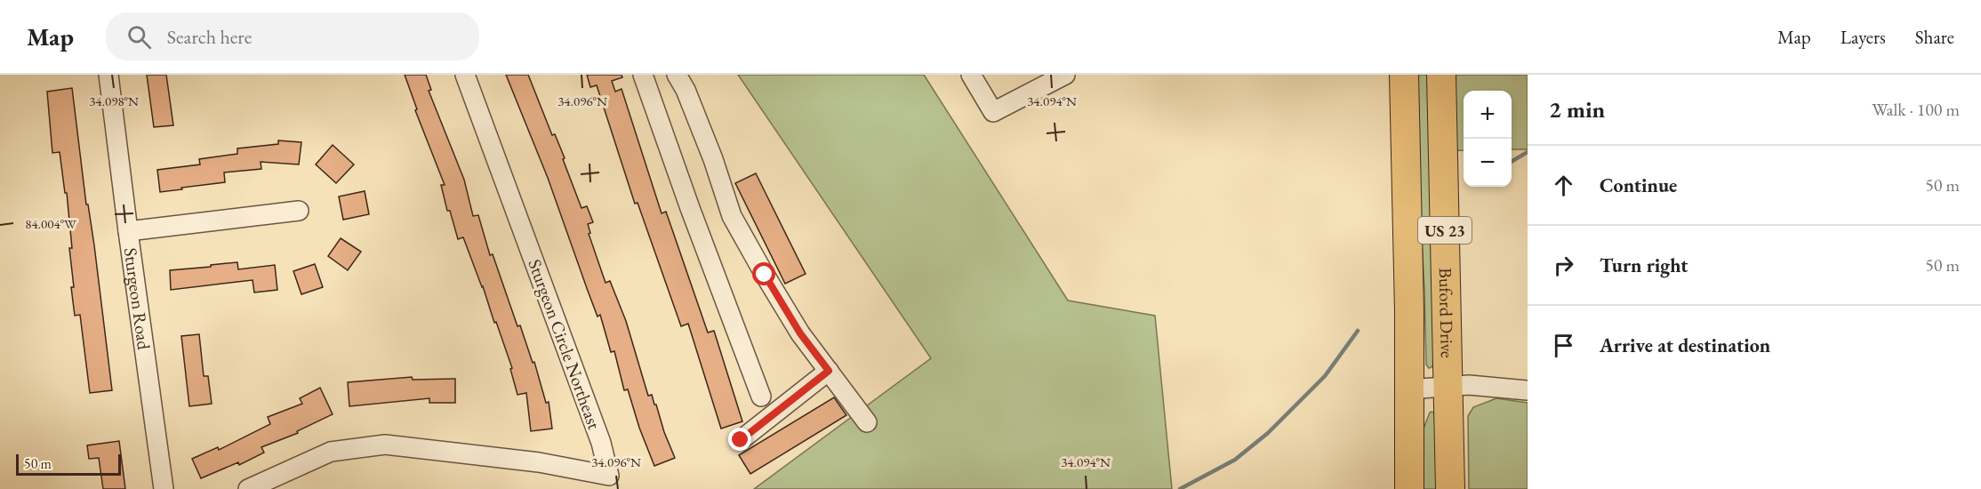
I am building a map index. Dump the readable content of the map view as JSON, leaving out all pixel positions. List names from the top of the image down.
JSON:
{
  "streets": {
    "highway": ["US 23", "Buford Drive"],
    "street": ["Sturgeon Road", "Sturgeon Circle Northeast"]
  },
  "scale_bar": "50 m",
  "page": {
    "header": "Map",
    "search": "Search here",
    "nav": ["Map", "Layers", "Share"],
    "heading": ["2 min", "Walk · 100 m"],
    "map_buttons": ["+", "−"],
    "list": [
      ["Continue", "50 m"],
      ["Turn right", "50 m"],
      "Arrive at destination"
    ],
    "scale": "50 m"
  },
  "coordinates": [
    "34.098°N",
    "34.096°N",
    "34.094°N",
    "84.004°W"
  ]
}
